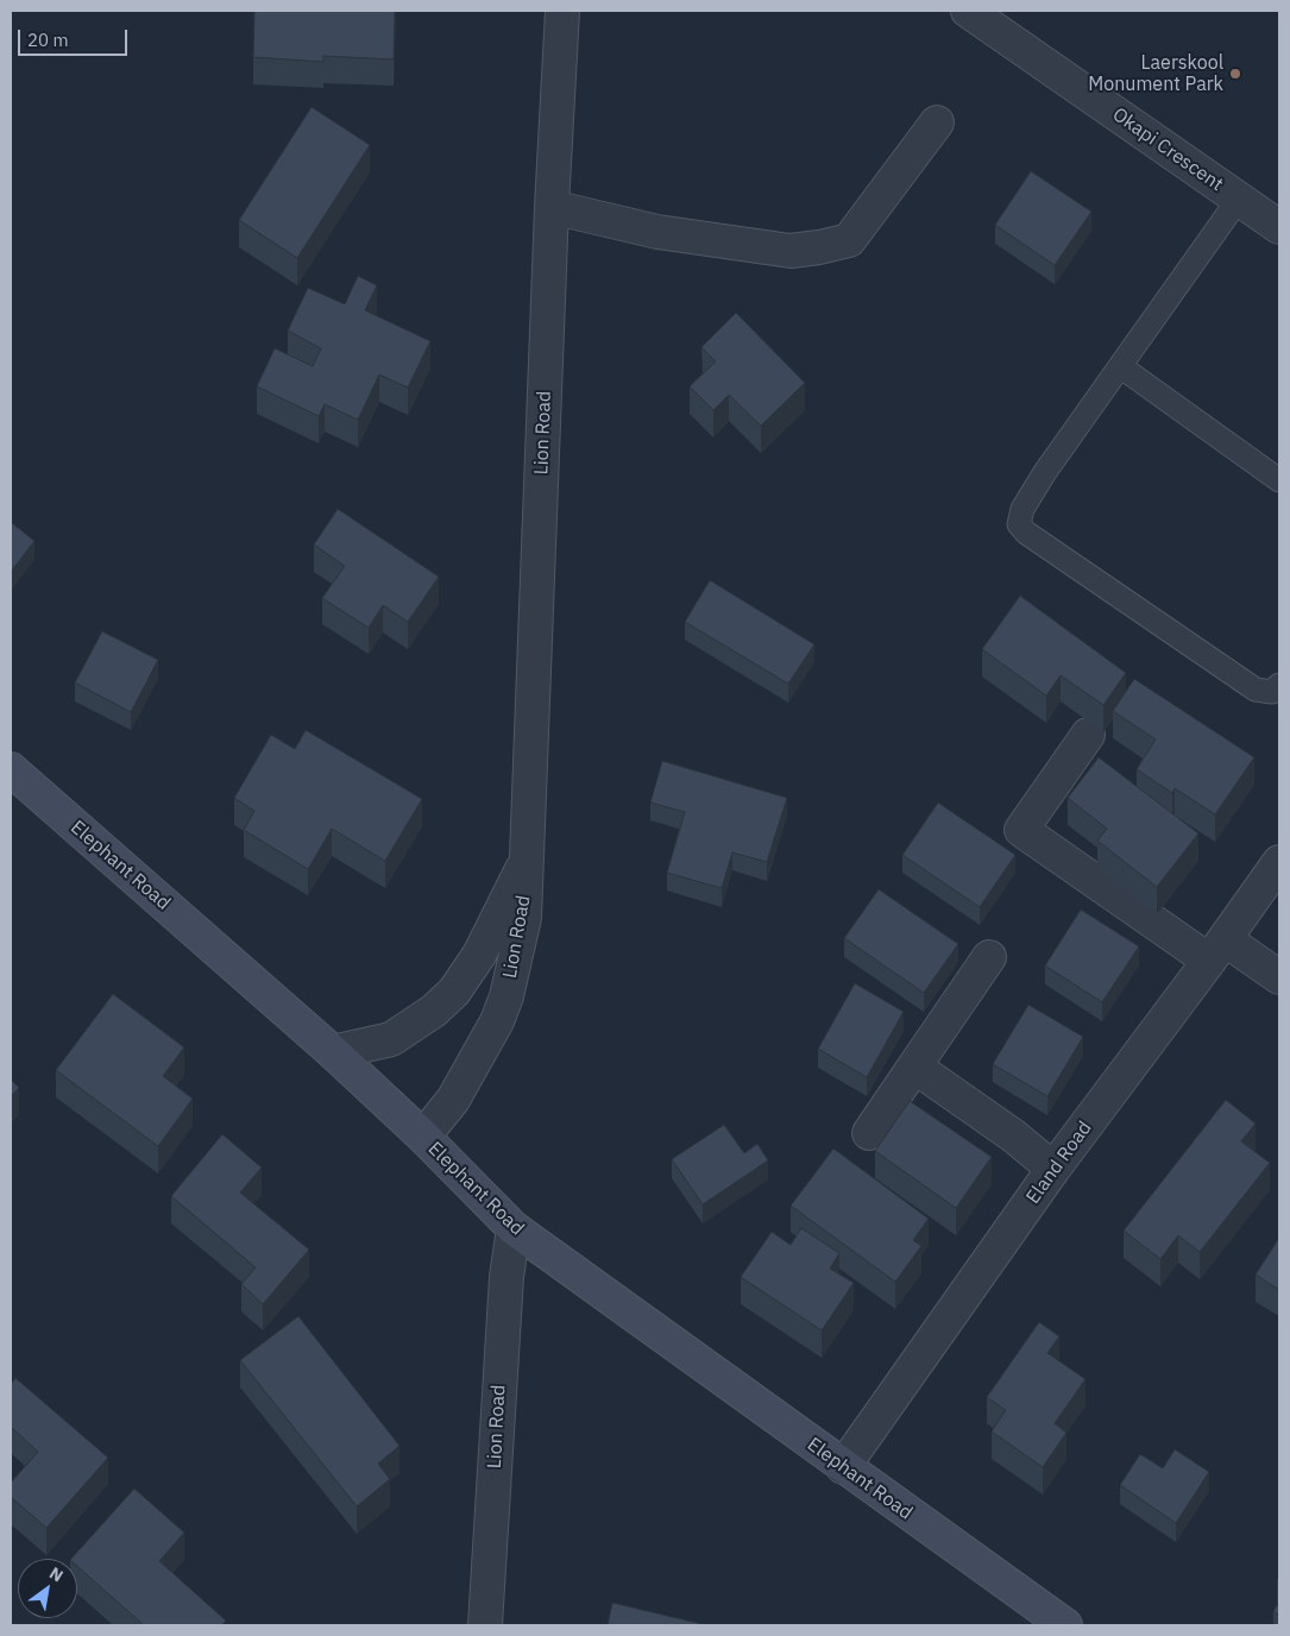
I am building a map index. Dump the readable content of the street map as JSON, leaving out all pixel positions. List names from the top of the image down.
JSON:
{
  "streets": {
    "street": [
      "Okapi Crescent",
      "Lion Road",
      "Elephant Road",
      "Eland Road"
    ]
  },
  "crossings": [
    ["Lion Road", "Elephant Road"],
    ["Elephant Road", "Eland Road"]
  ],
  "places": ["Laerskool Monument Park"],
  "scale_bar": "20 m",
  "north": "top right"
}
